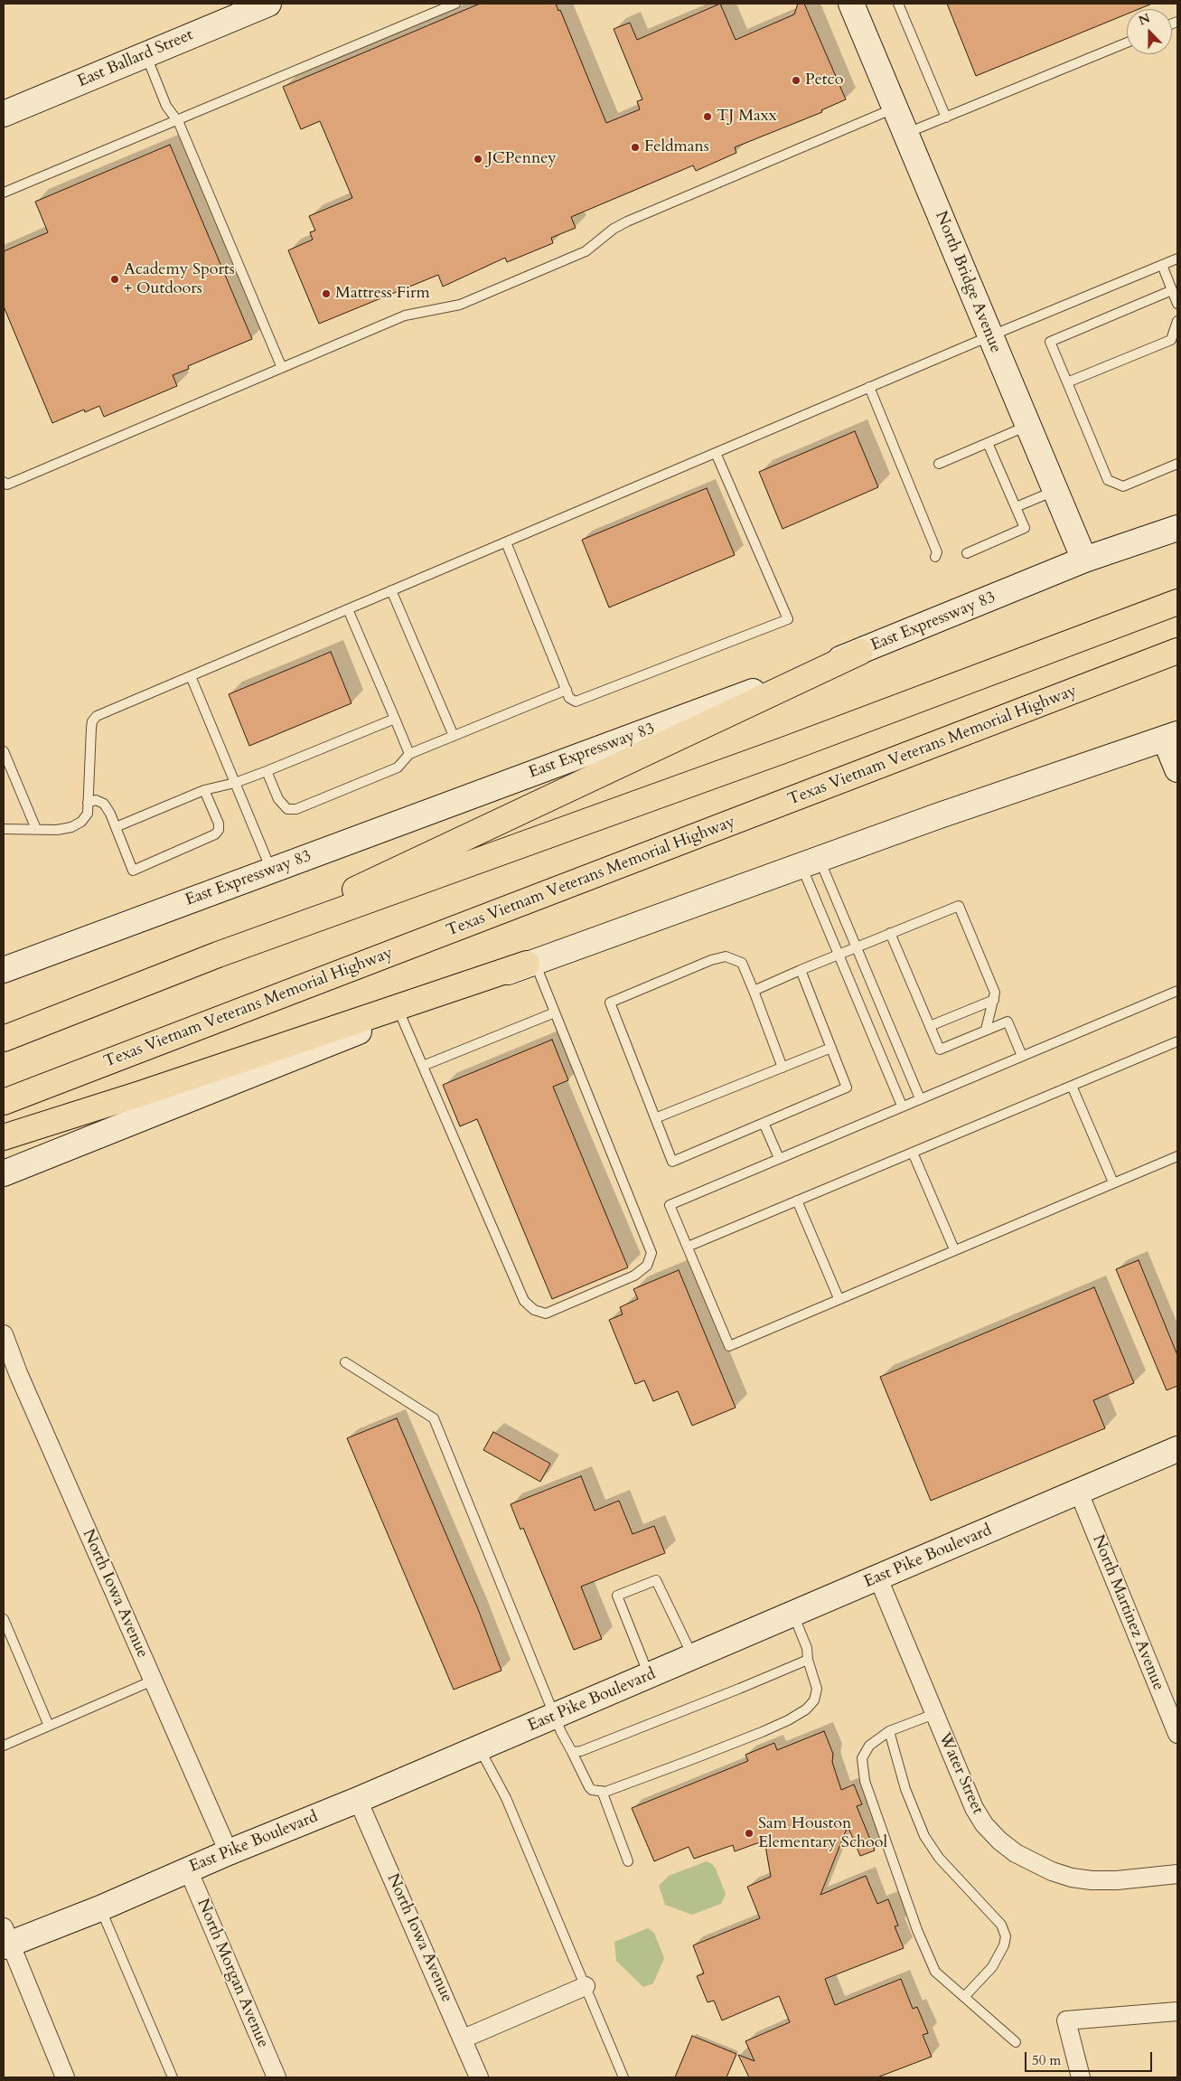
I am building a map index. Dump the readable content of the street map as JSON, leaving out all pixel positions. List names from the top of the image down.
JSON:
{
  "streets": {
    "highway": ["Texas Vietnam Veterans Memorial Highway"],
    "main road": [
      "East Ballard Street",
      "North Bridge Avenue",
      "East Expressway 83",
      "East Pike Boulevard"
    ],
    "street": [
      "North Iowa Avenue",
      "North Martinez Avenue",
      "Water Street",
      "North Morgan Avenue"
    ]
  },
  "crossings": [
    ["North Bridge Avenue", "East Expressway 83"],
    ["East Pike Boulevard", "North Iowa Avenue"],
    ["East Pike Boulevard", "North Martinez Avenue"],
    ["East Pike Boulevard", "Water Street"],
    ["East Pike Boulevard", "North Morgan Avenue"]
  ],
  "places": [
    "Petco",
    "TJ Maxx",
    "Feldmans",
    "JCPenney",
    "Academy Sports + Outdoors",
    "Mattress Firm",
    "Sam Houston Elementary School"
  ],
  "scale_bar": "50 m",
  "north": "top"
}
